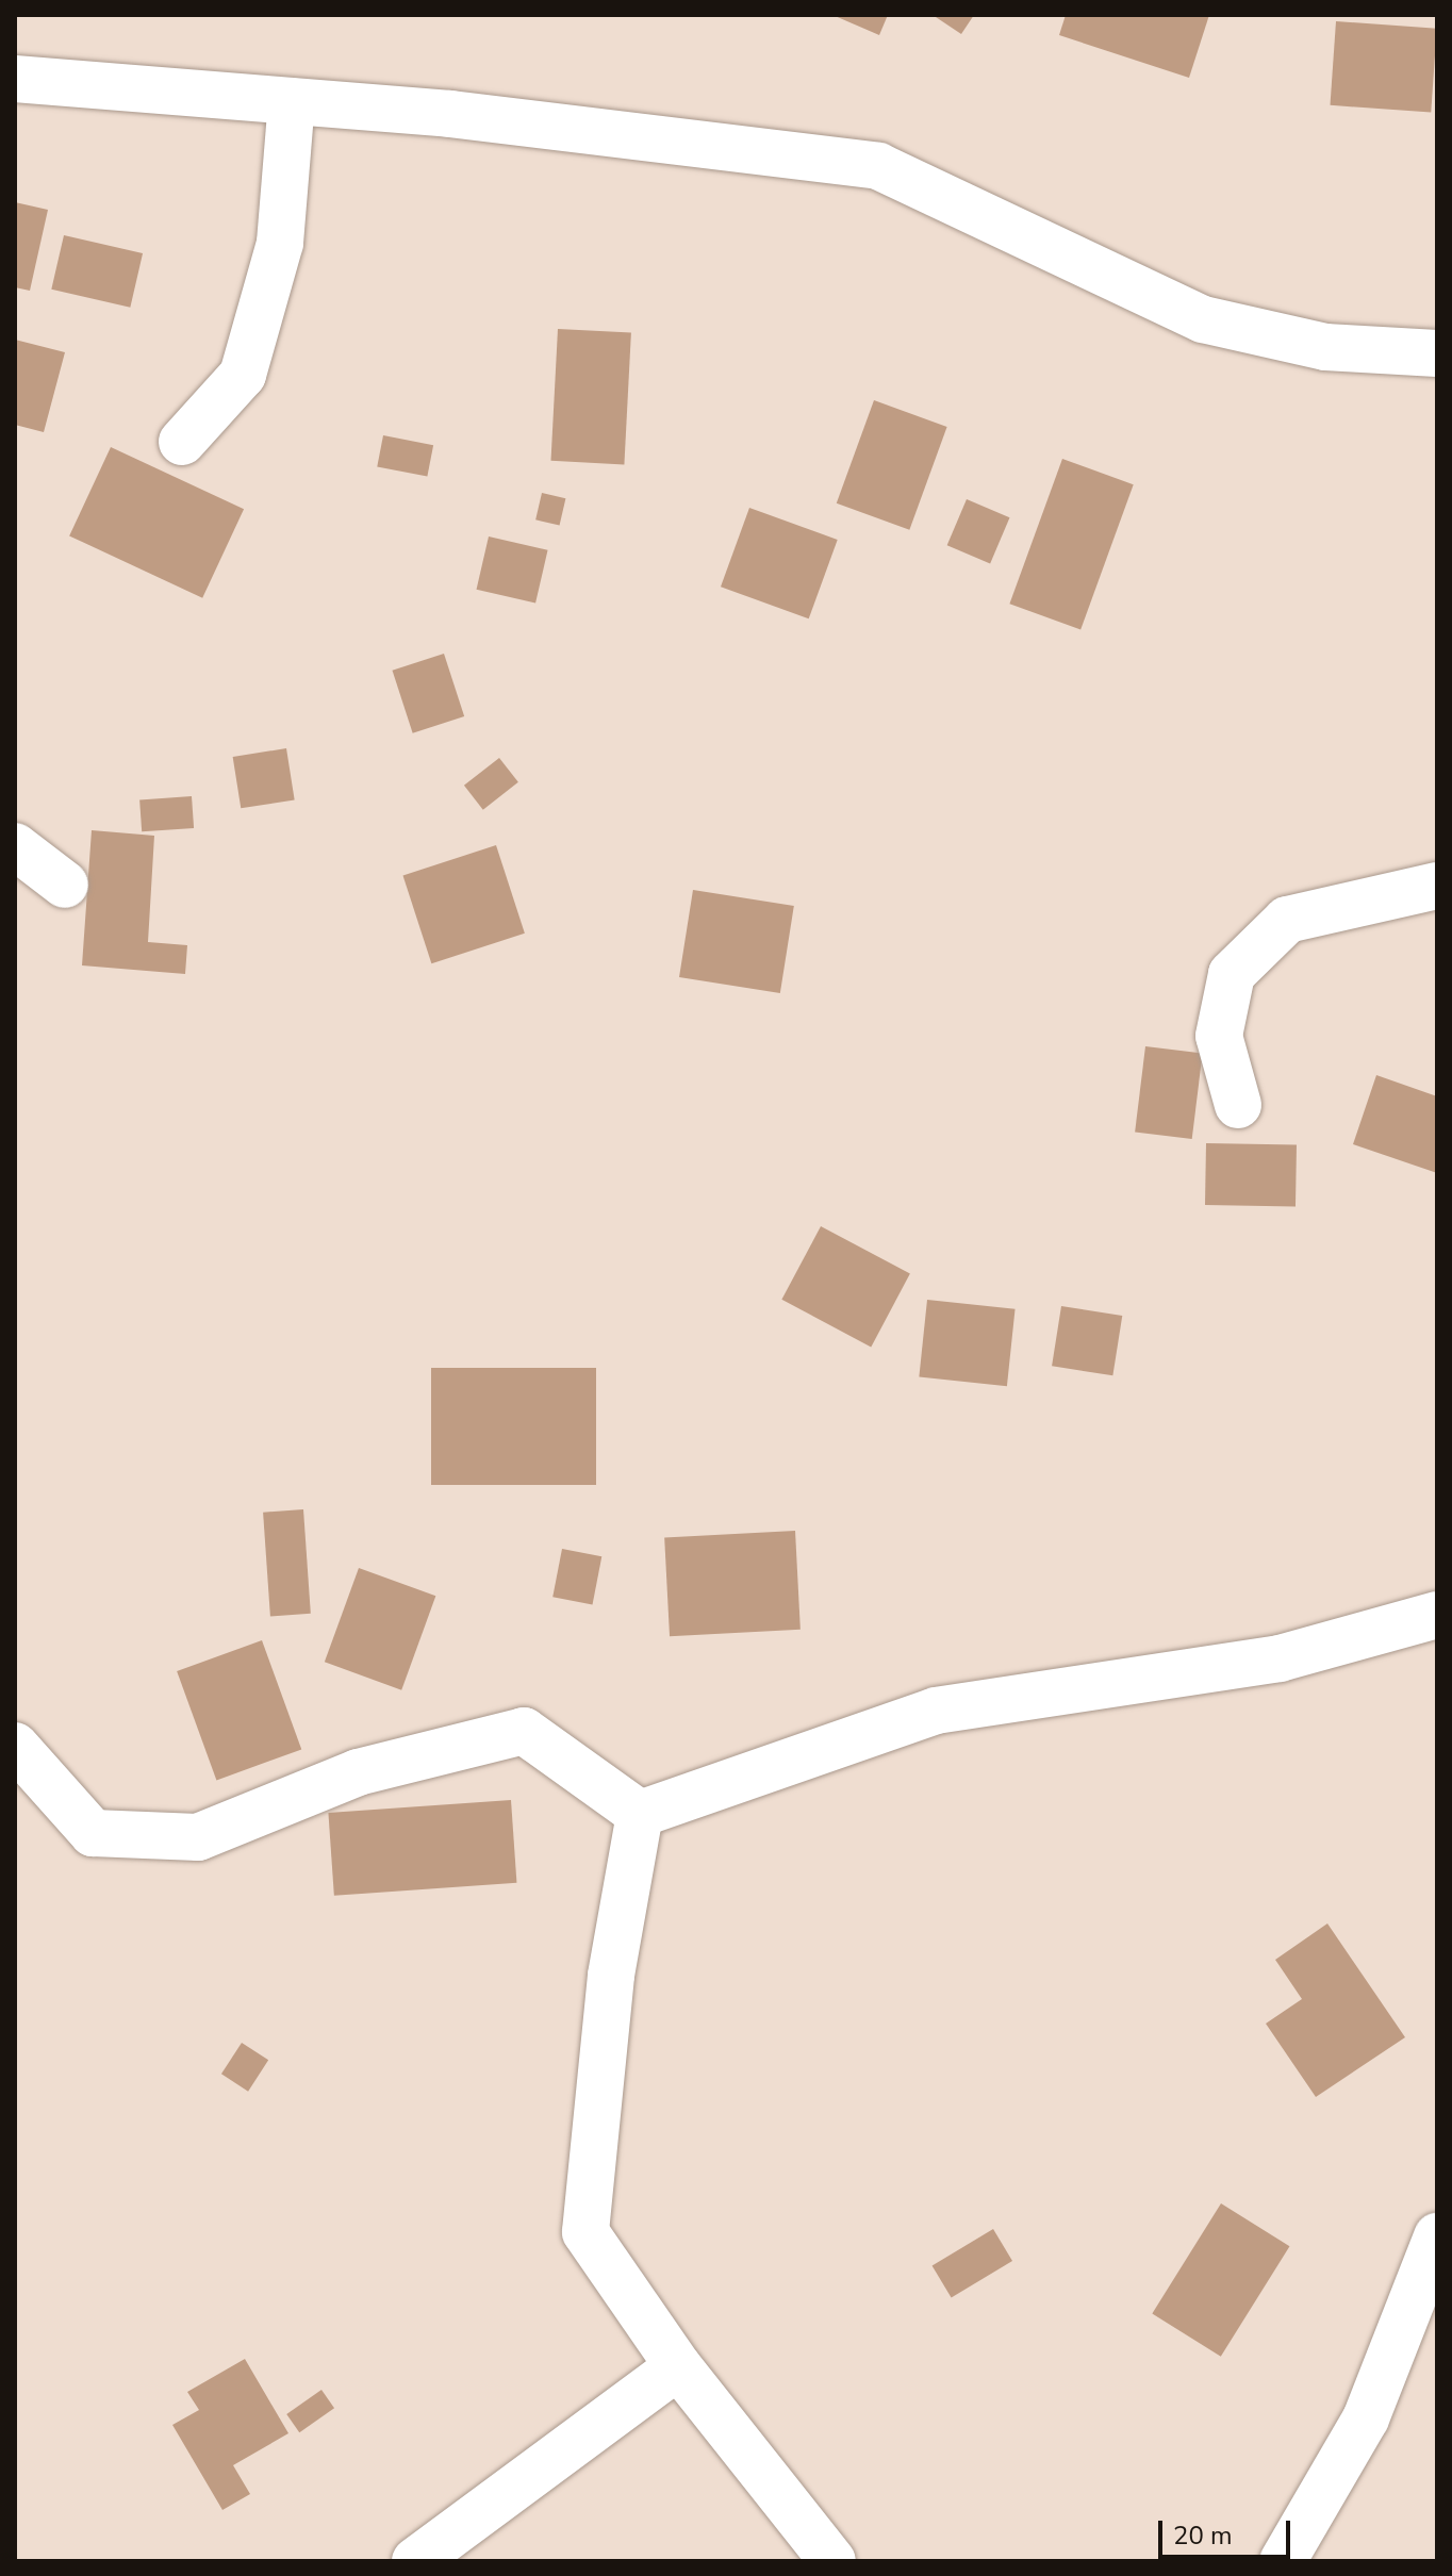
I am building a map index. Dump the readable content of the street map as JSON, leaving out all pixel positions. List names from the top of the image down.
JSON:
{
  "scale_bar": "20 m"
}
